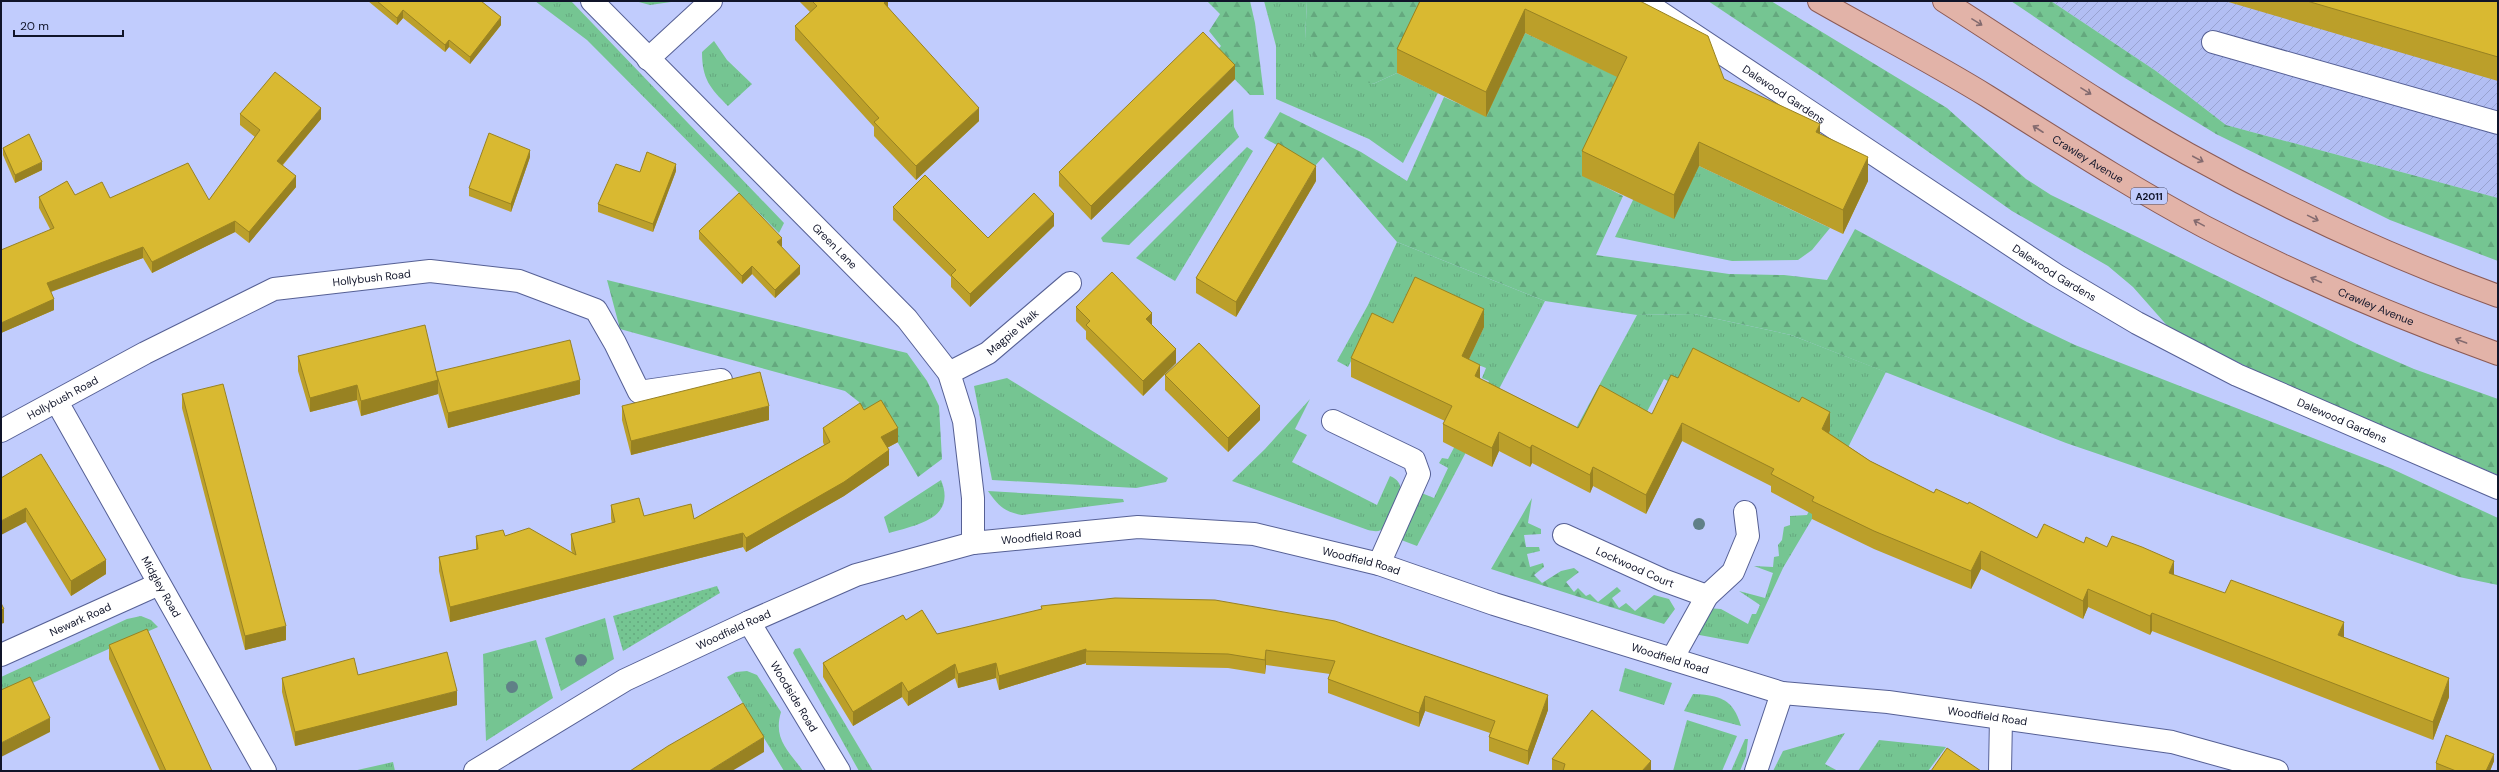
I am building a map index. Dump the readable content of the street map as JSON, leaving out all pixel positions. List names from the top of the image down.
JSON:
{
  "streets": {
    "main road": ["Crawley Avenue", "A2011"],
    "street": [
      "Dalewood Gardens",
      "Green Lane",
      "Hollybush Road",
      "Magpie Walk",
      "Woodfield Road",
      "Lockwood Court",
      "Midgley Road",
      "Newark Road",
      "Woodside Road"
    ]
  },
  "crossings": [
    ["Green Lane", "Magpie Walk"],
    ["Green Lane", "Woodfield Road"],
    ["Hollybush Road", "Midgley Road"],
    ["Woodfield Road", "Woodside Road"],
    ["Midgley Road", "Newark Road"]
  ],
  "scale_bar": "20 m"
}
